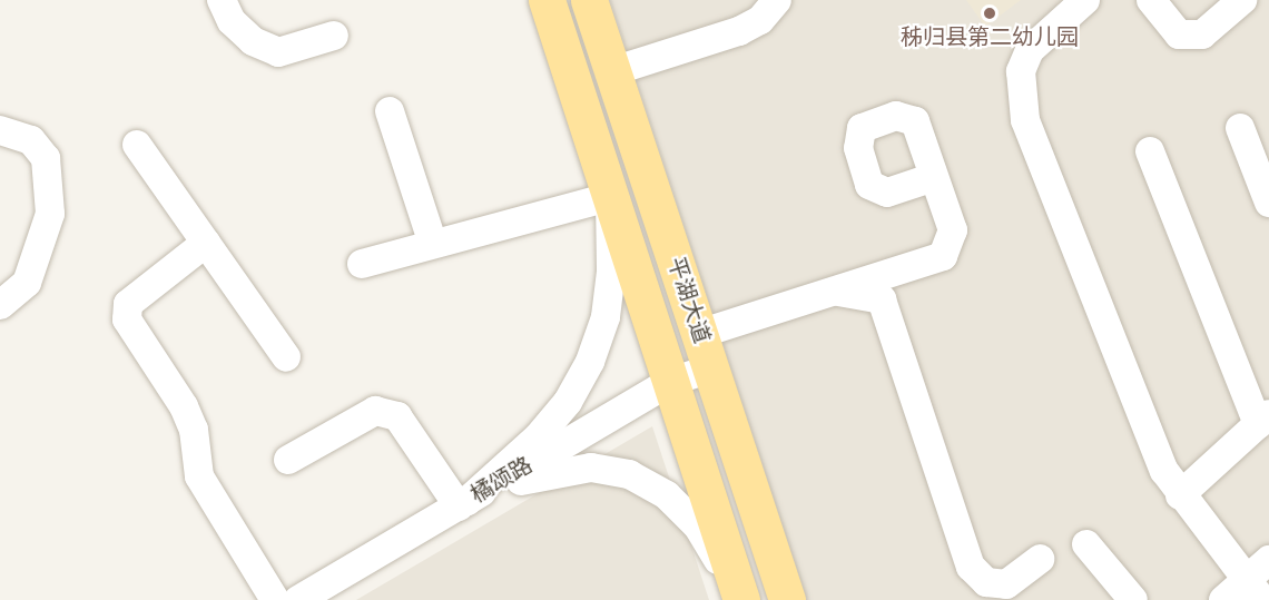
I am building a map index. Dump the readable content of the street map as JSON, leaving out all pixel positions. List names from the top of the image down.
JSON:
{
  "streets": {
    "main road": ["平湖大道"],
    "street": ["橘颂路"]
  },
  "crossings": [
    ["平湖大道", "橘颂路"]
  ],
  "places": ["秭归县第二幼儿园"]
}
